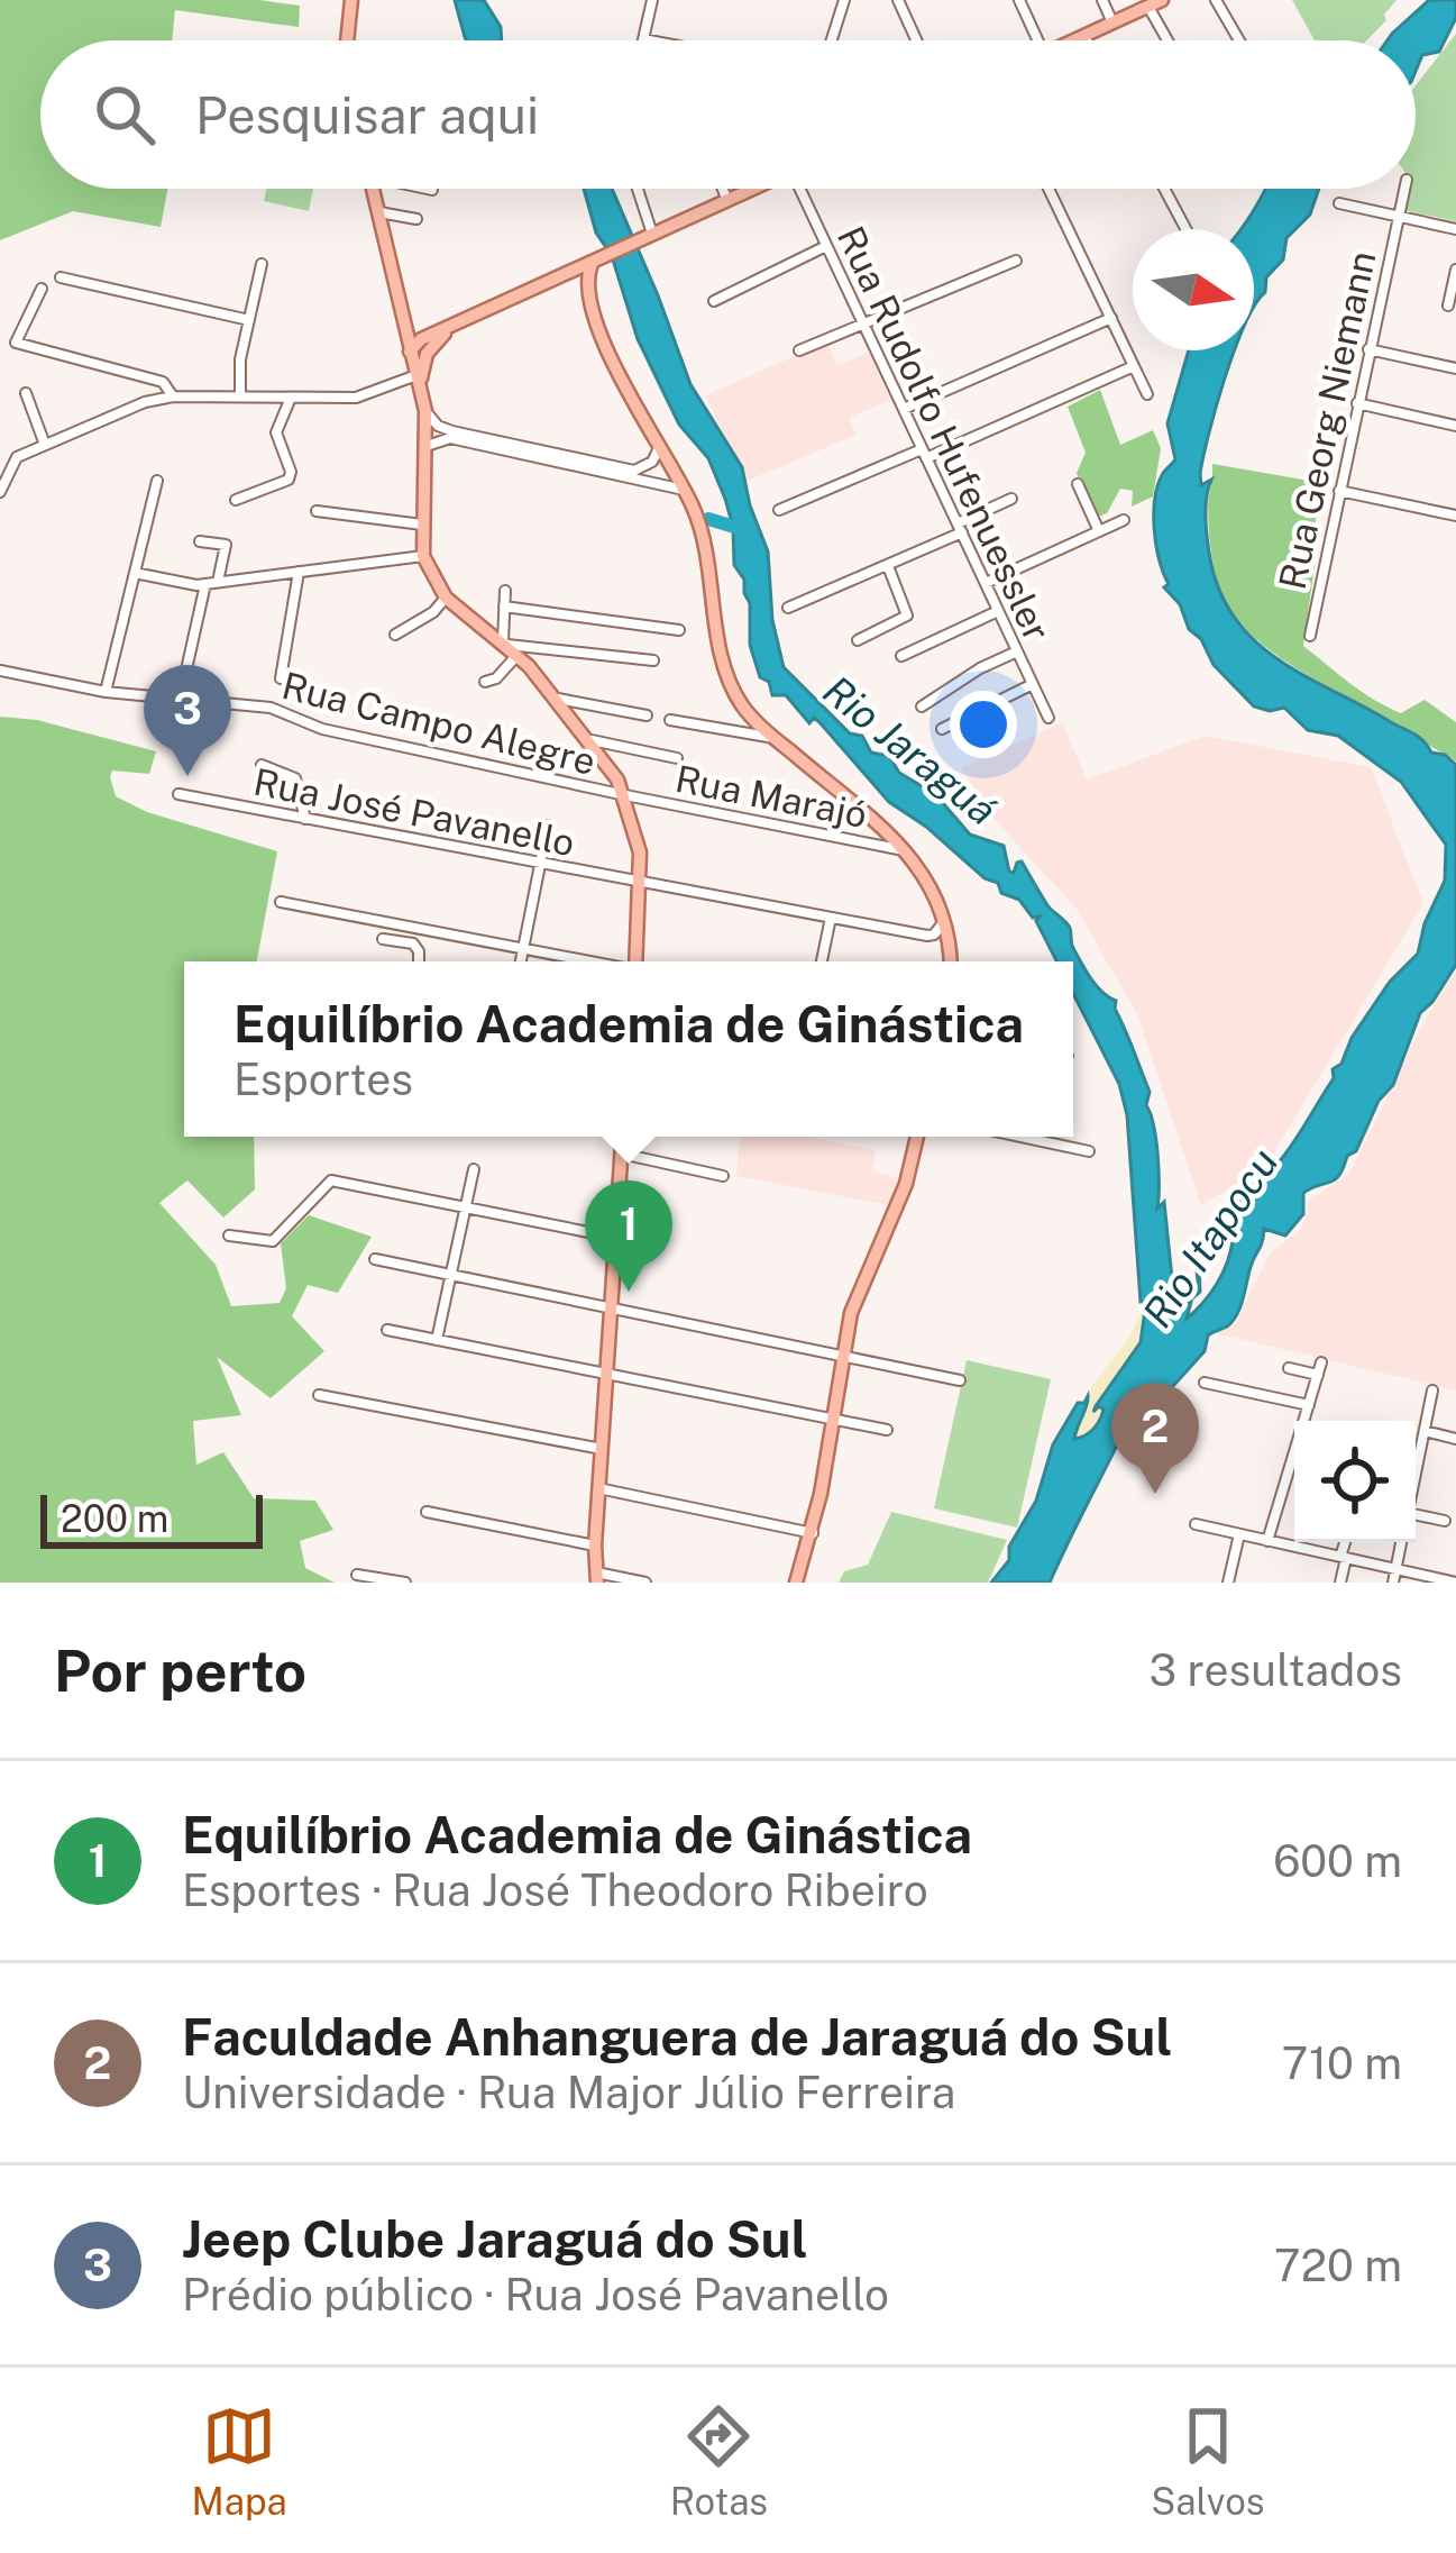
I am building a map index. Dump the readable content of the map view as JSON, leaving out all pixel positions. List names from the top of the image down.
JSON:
{
  "streets": {
    "street": [
      "Rua Georg Niemann",
      "Rua Rudolfo Hufenuessler",
      "Rua Campo Alegre",
      "Rua Marajó",
      "Rua José Pavanello"
    ]
  },
  "crossings": [
    ["Rua Campo Alegre", "Rua Marajó"]
  ],
  "water": ["Rio Jaraguá", "Rio Itapocu"],
  "scale_bar": "200 m",
  "north": "right",
  "page": {
    "search": "Pesquisar aqui",
    "pins": ["3", "1", "2"],
    "popup": ["Equilíbrio Academia de Ginástica", "Esportes"],
    "scale": "200 m",
    "heading": ["Por perto", "3 resultados"],
    "list": [
      {
        "mark": "1",
        "name": "Equilíbrio Academia de Ginástica",
        "note": "Esportes · Rua José Theodoro Ribeiro",
        "value": "600 m"
      },
      {
        "mark": "2",
        "name": "Faculdade Anhanguera de Jaraguá do Sul",
        "note": "Universidade · Rua Major Júlio Ferreira",
        "value": "710 m"
      },
      {
        "mark": "3",
        "name": "Jeep Clube Jaraguá do Sul",
        "note": "Prédio público · Rua José Pavanello",
        "value": "720 m"
      }
    ],
    "nav": ["Mapa", "Rotas", "Salvos"]
  }
}
